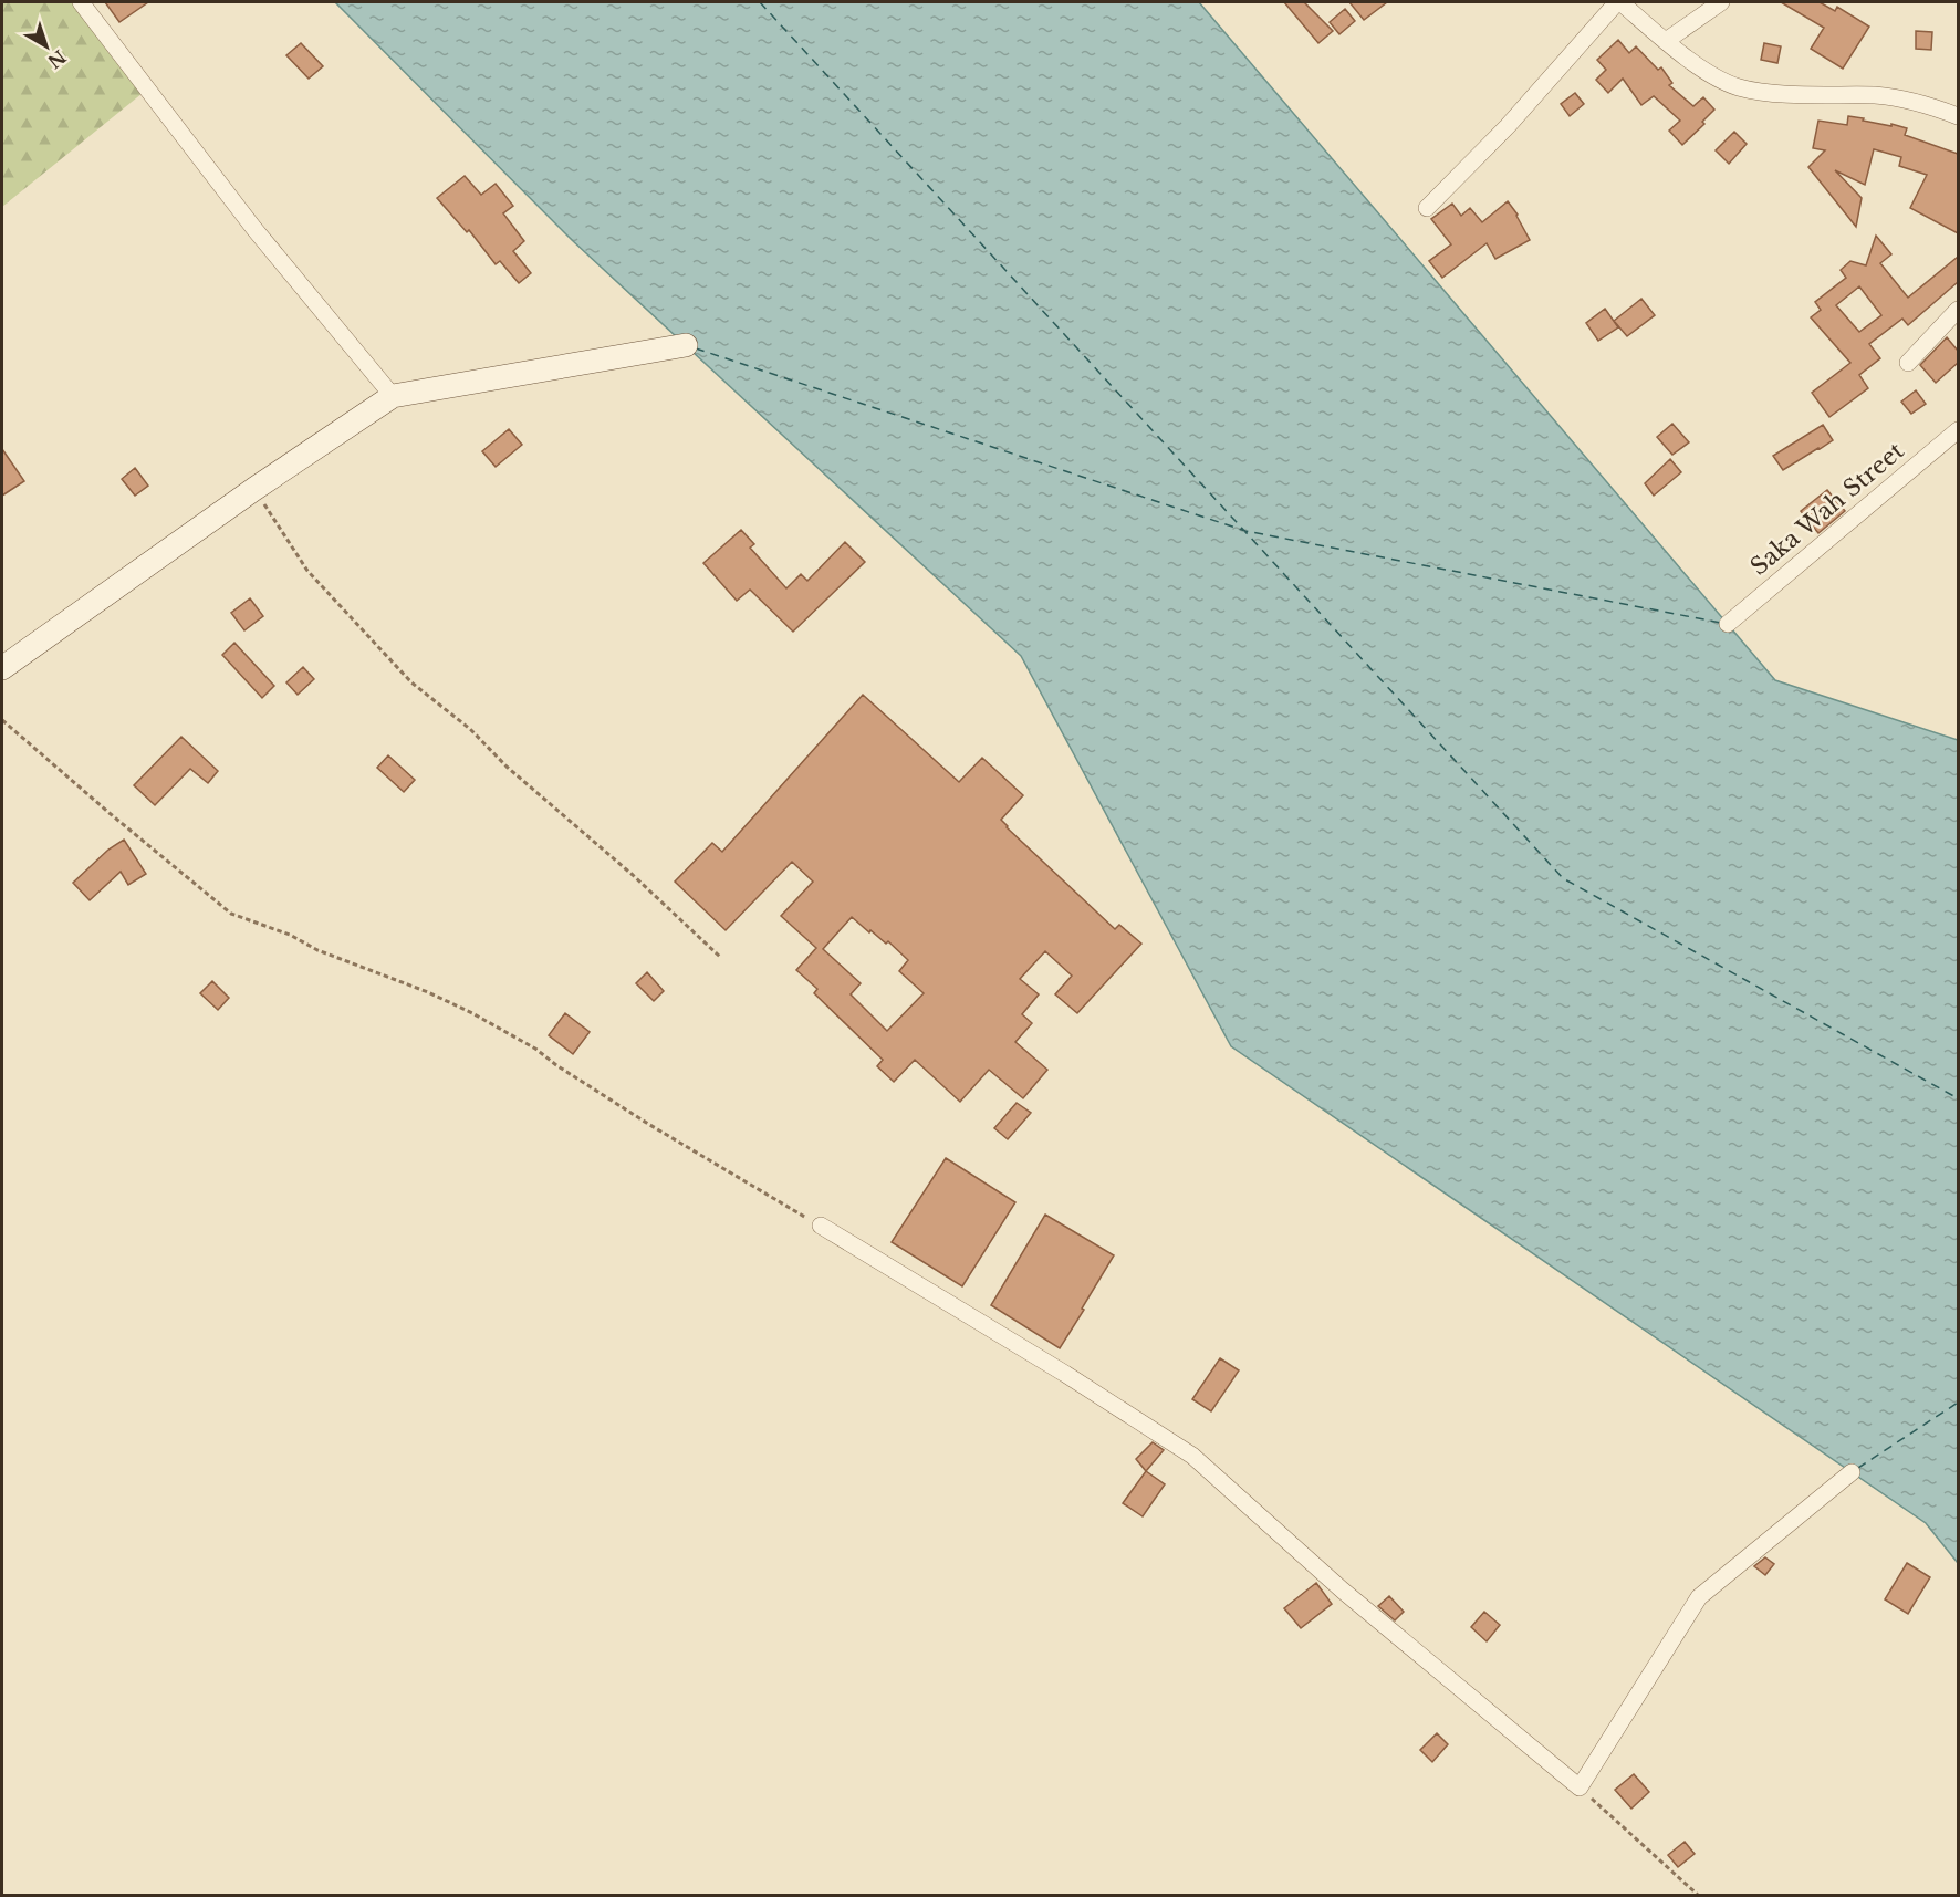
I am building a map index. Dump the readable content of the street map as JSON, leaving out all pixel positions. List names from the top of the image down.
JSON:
{
  "streets": {
    "street": ["Saka Wah Street"]
  },
  "north": "bottom right"
}
